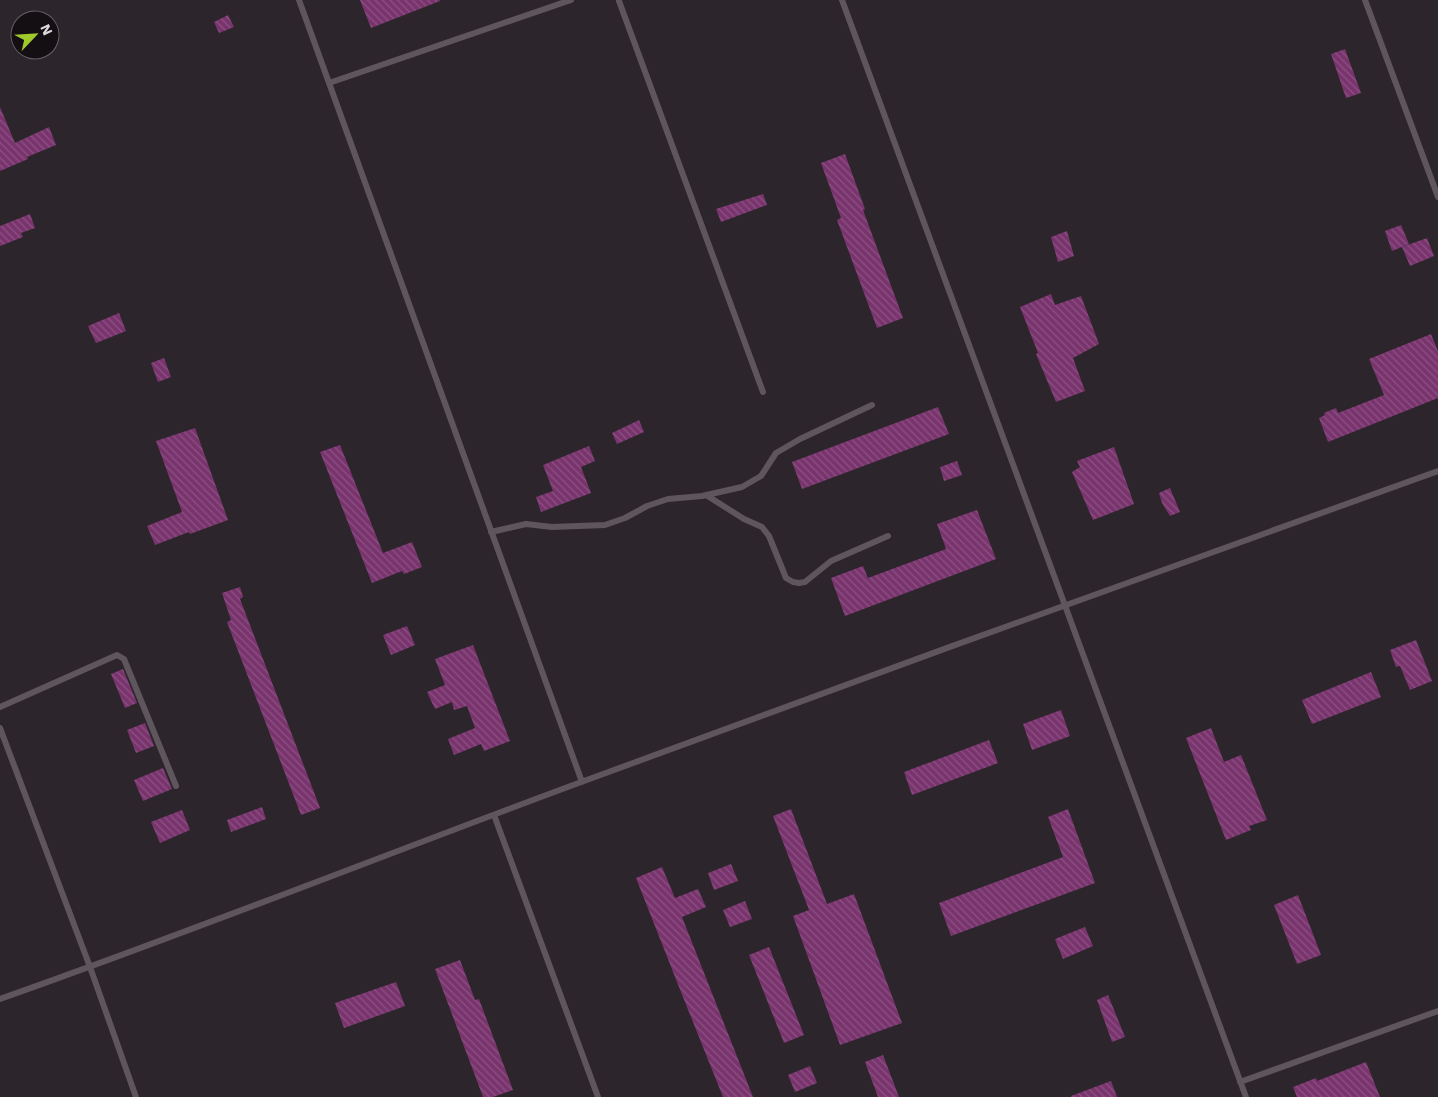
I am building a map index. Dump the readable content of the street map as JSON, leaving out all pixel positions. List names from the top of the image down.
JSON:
{
  "north": "top right"
}
